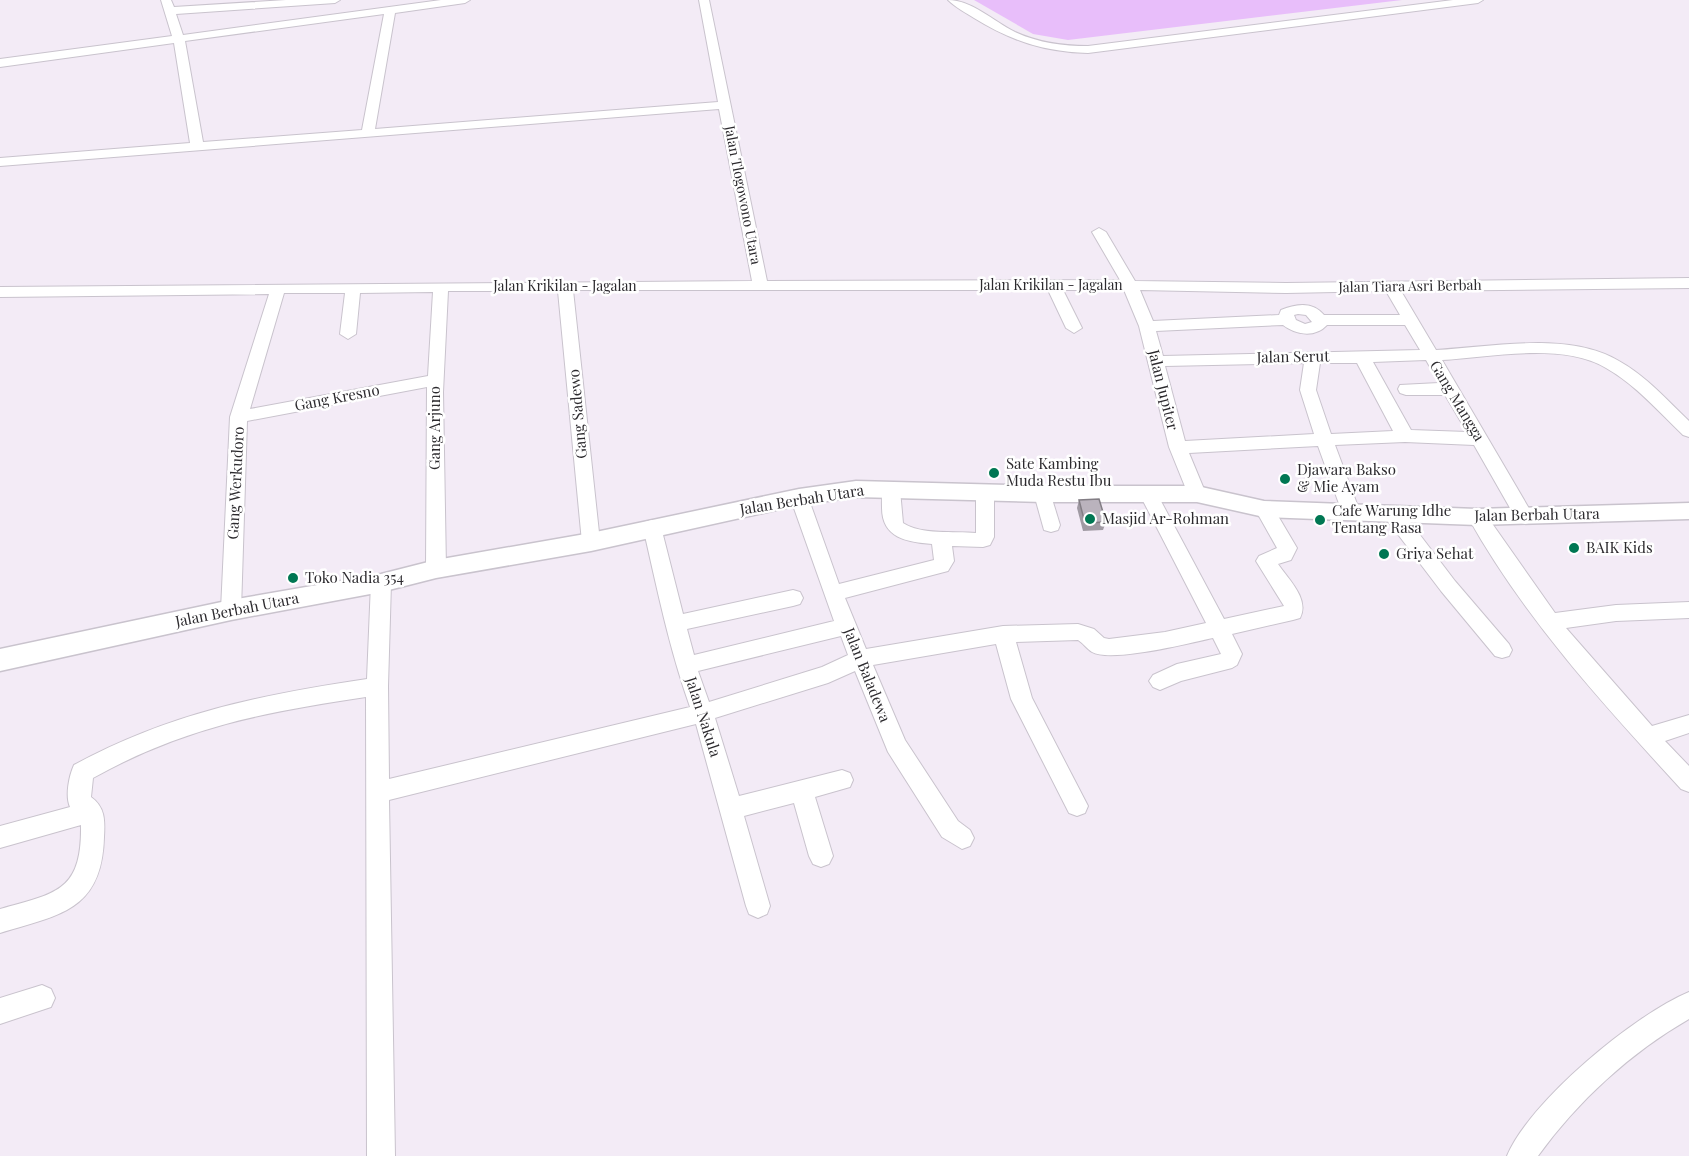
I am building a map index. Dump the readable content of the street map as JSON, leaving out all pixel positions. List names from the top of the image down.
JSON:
{
  "streets": {
    "main road": ["Jalan Berbah Utara"],
    "street": [
      "Jalan Tlogowono Utara",
      "Jalan Krikilan - Jagalan",
      "Jalan Tiara Asri Berbah",
      "Jalan Serut",
      "Jalan Jupiter",
      "Gang Kresno",
      "Gang Mangga",
      "Gang Sadewo",
      "Gang Arjuno",
      "Gang Werkudoro",
      "Jalan Baladewa",
      "Jalan Nakula"
    ]
  },
  "crossings": [
    ["Jalan Tlogowono Utara", "Jalan Krikilan - Jagalan"],
    ["Jalan Krikilan - Jagalan", "Jalan Tiara Asri Berbah"],
    ["Jalan Krikilan - Jagalan", "Jalan Jupiter"],
    ["Jalan Krikilan - Jagalan", "Gang Sadewo"],
    ["Jalan Krikilan - Jagalan", "Gang Arjuno"],
    ["Jalan Krikilan - Jagalan", "Gang Werkudoro"],
    ["Jalan Tiara Asri Berbah", "Jalan Jupiter"],
    ["Jalan Tiara Asri Berbah", "Gang Mangga"],
    ["Jalan Serut", "Jalan Jupiter"],
    ["Jalan Serut", "Gang Mangga"],
    ["Jalan Jupiter", "Jalan Berbah Utara"],
    ["Gang Kresno", "Gang Arjuno"],
    ["Gang Kresno", "Gang Werkudoro"],
    ["Gang Mangga", "Jalan Berbah Utara"],
    ["Gang Sadewo", "Jalan Berbah Utara"],
    ["Gang Arjuno", "Jalan Berbah Utara"],
    ["Gang Werkudoro", "Jalan Berbah Utara"],
    ["Jalan Berbah Utara", "Jalan Baladewa"],
    ["Jalan Berbah Utara", "Jalan Nakula"]
  ],
  "places": [
    "Sate Kambing Muda Restu Ibu",
    "Djawara Bakso & Mie Ayam",
    "Masjid Ar-Rohman",
    "Cafe Warung Idhe Tentang Rasa",
    "BAIK Kids",
    "Griya Sehat",
    "Toko Nadia 354"
  ]
}
